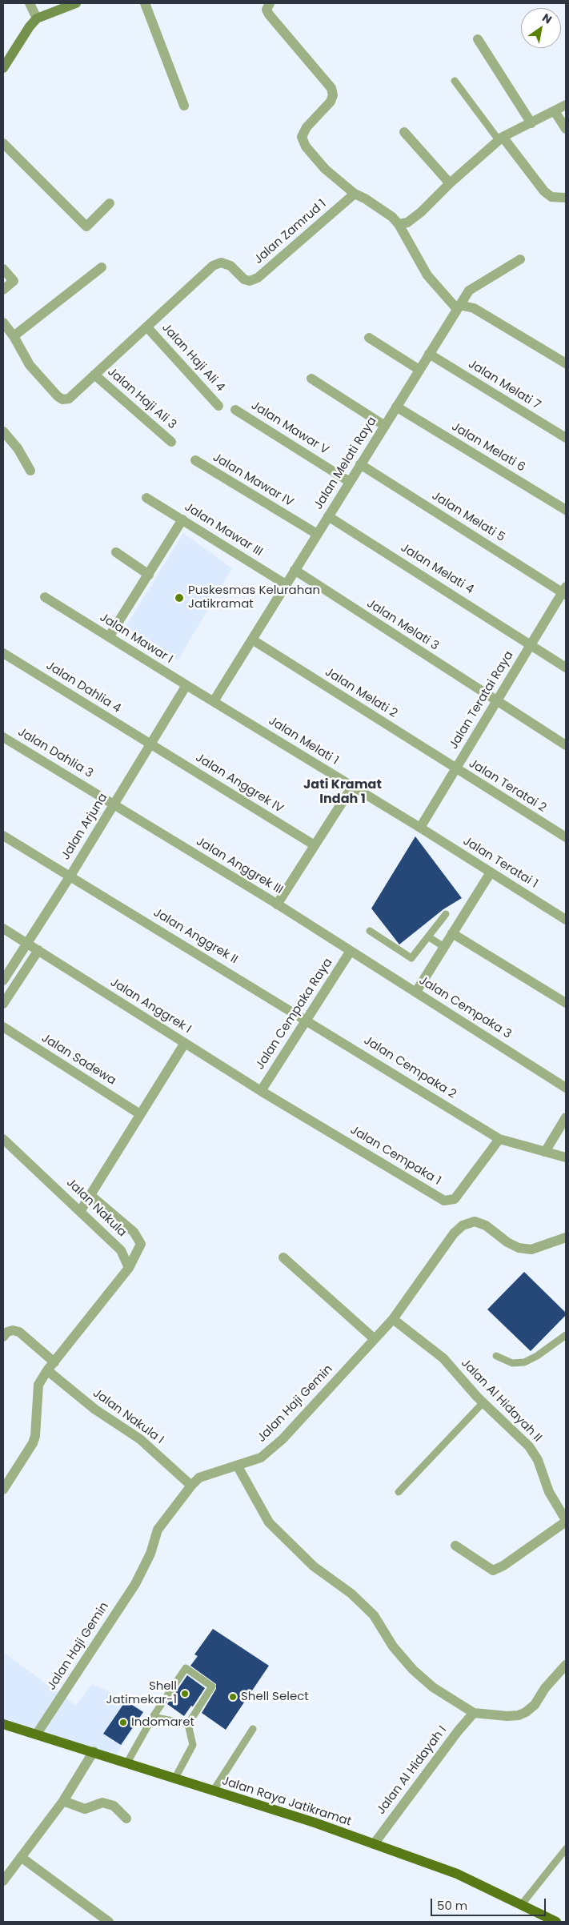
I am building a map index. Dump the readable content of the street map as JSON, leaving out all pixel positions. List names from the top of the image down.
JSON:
{
  "streets": {
    "main road": ["Jalan Raya Jatikramat"],
    "street": [
      "Jalan Zamrud 1",
      "Jalan Haji Ali 4",
      "Jalan Melati 7",
      "Jalan Haji Ali 3",
      "Jalan Mawar V",
      "Jalan Melati 6",
      "Jalan Melati Raya",
      "Jalan Mawar IV",
      "Jalan Melati 5",
      "Jalan Mawar III",
      "Jalan Melati 4",
      "Jalan Melati 3",
      "Jalan Mawar I",
      "Jalan Dahlia 4",
      "Jalan Melati 2",
      "Jalan Teratai Raya",
      "Jalan Melati 1",
      "Jalan Dahlia 3",
      "Jalan Anggrek IV",
      "Jalan Teratai 2",
      "Jalan Arjuna",
      "Jalan Teratai 1",
      "Jalan Anggrek III",
      "Jalan Anggrek II",
      "Jalan Anggrek I",
      "Jalan Cempaka 3",
      "Jalan Cempaka Raya",
      "Jalan Sadewa",
      "Jalan Cempaka 2",
      "Jalan Cempaka 1",
      "Jalan Nakula",
      "Jalan Al Hidayah II",
      "Jalan Haji Gemin",
      "Jalan Nakula I",
      "Jalan Al Hidayah I"
    ]
  },
  "crossings": [
    ["Jalan Zamrud 1", "Jalan Haji Ali 4"],
    ["Jalan Zamrud 1", "Jalan Haji Ali 3"],
    ["Jalan Melati 7", "Jalan Melati Raya"],
    ["Jalan Mawar V", "Jalan Melati Raya"],
    ["Jalan Melati 6", "Jalan Melati Raya"],
    ["Jalan Melati Raya", "Jalan Mawar IV"],
    ["Jalan Melati Raya", "Jalan Melati 5"],
    ["Jalan Melati Raya", "Jalan Mawar III"],
    ["Jalan Melati Raya", "Jalan Melati 4"],
    ["Jalan Melati Raya", "Jalan Melati 3"],
    ["Jalan Melati Raya", "Jalan Mawar I"],
    ["Jalan Melati Raya", "Jalan Melati 2"],
    ["Jalan Melati Raya", "Jalan Melati 1"],
    ["Jalan Melati 5", "Jalan Teratai Raya"],
    ["Jalan Melati 4", "Jalan Teratai Raya"],
    ["Jalan Melati 3", "Jalan Teratai Raya"],
    ["Jalan Mawar I", "Jalan Melati 1"],
    ["Jalan Mawar I", "Jalan Arjuna"],
    ["Jalan Dahlia 4", "Jalan Anggrek IV"],
    ["Jalan Dahlia 4", "Jalan Arjuna"],
    ["Jalan Melati 2", "Jalan Teratai Raya"],
    ["Jalan Melati 2", "Jalan Teratai 2"],
    ["Jalan Teratai Raya", "Jalan Melati 1"],
    ["Jalan Teratai Raya", "Jalan Teratai 2"],
    ["Jalan Teratai Raya", "Jalan Teratai 1"],
    ["Jalan Melati 1", "Jalan Teratai 1"],
    ["Jalan Dahlia 3", "Jalan Arjuna"],
    ["Jalan Dahlia 3", "Jalan Anggrek III"],
    ["Jalan Anggrek IV", "Jalan Arjuna"],
    ["Jalan Arjuna", "Jalan Anggrek III"],
    ["Jalan Arjuna", "Jalan Anggrek II"],
    ["Jalan Arjuna", "Jalan Anggrek I"],
    ["Jalan Anggrek III", "Jalan Cempaka 3"],
    ["Jalan Anggrek III", "Jalan Cempaka Raya"],
    ["Jalan Anggrek II", "Jalan Cempaka Raya"],
    ["Jalan Anggrek II", "Jalan Cempaka 2"],
    ["Jalan Anggrek I", "Jalan Cempaka Raya"],
    ["Jalan Anggrek I", "Jalan Cempaka 1"],
    ["Jalan Cempaka 3", "Jalan Cempaka Raya"],
    ["Jalan Cempaka Raya", "Jalan Cempaka 2"],
    ["Jalan Cempaka Raya", "Jalan Cempaka 1"],
    ["Jalan Cempaka 2", "Jalan Cempaka 1"],
    ["Jalan Al Hidayah II", "Jalan Haji Gemin"],
    ["Jalan Haji Gemin", "Jalan Nakula I"],
    ["Jalan Haji Gemin", "Jalan Raya Jatikramat"],
    ["Jalan Al Hidayah I", "Jalan Raya Jatikramat"]
  ],
  "districts": ["Jati Kramat Indah 1"],
  "places": [
    "Puskesmas Kelurahan Jatikramat",
    "Shell Jatimekar-1",
    "Shell Select",
    "Indomaret"
  ],
  "scale_bar": "50 m",
  "north": "top right"
}
